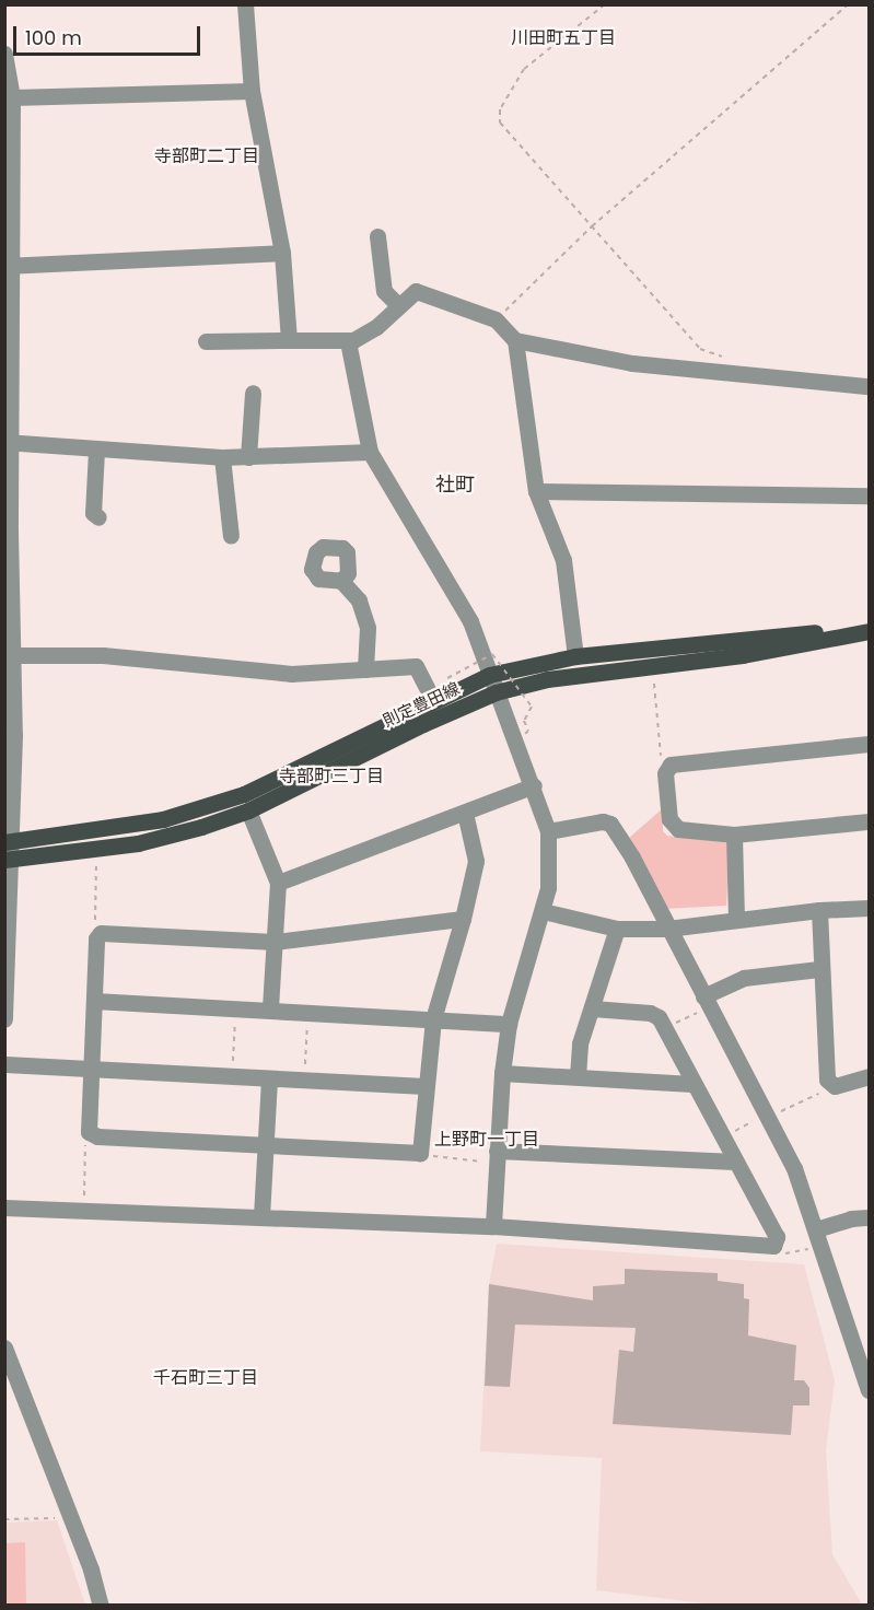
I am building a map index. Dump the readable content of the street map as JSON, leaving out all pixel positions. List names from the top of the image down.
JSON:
{
  "streets": {
    "main road": ["則定豊田線"]
  },
  "districts": [
    "川田町五丁目",
    "寺部町二丁目",
    "社町",
    "寺部町三丁目",
    "上野町一丁目",
    "千石町三丁目"
  ],
  "scale_bar": "100 m"
}
